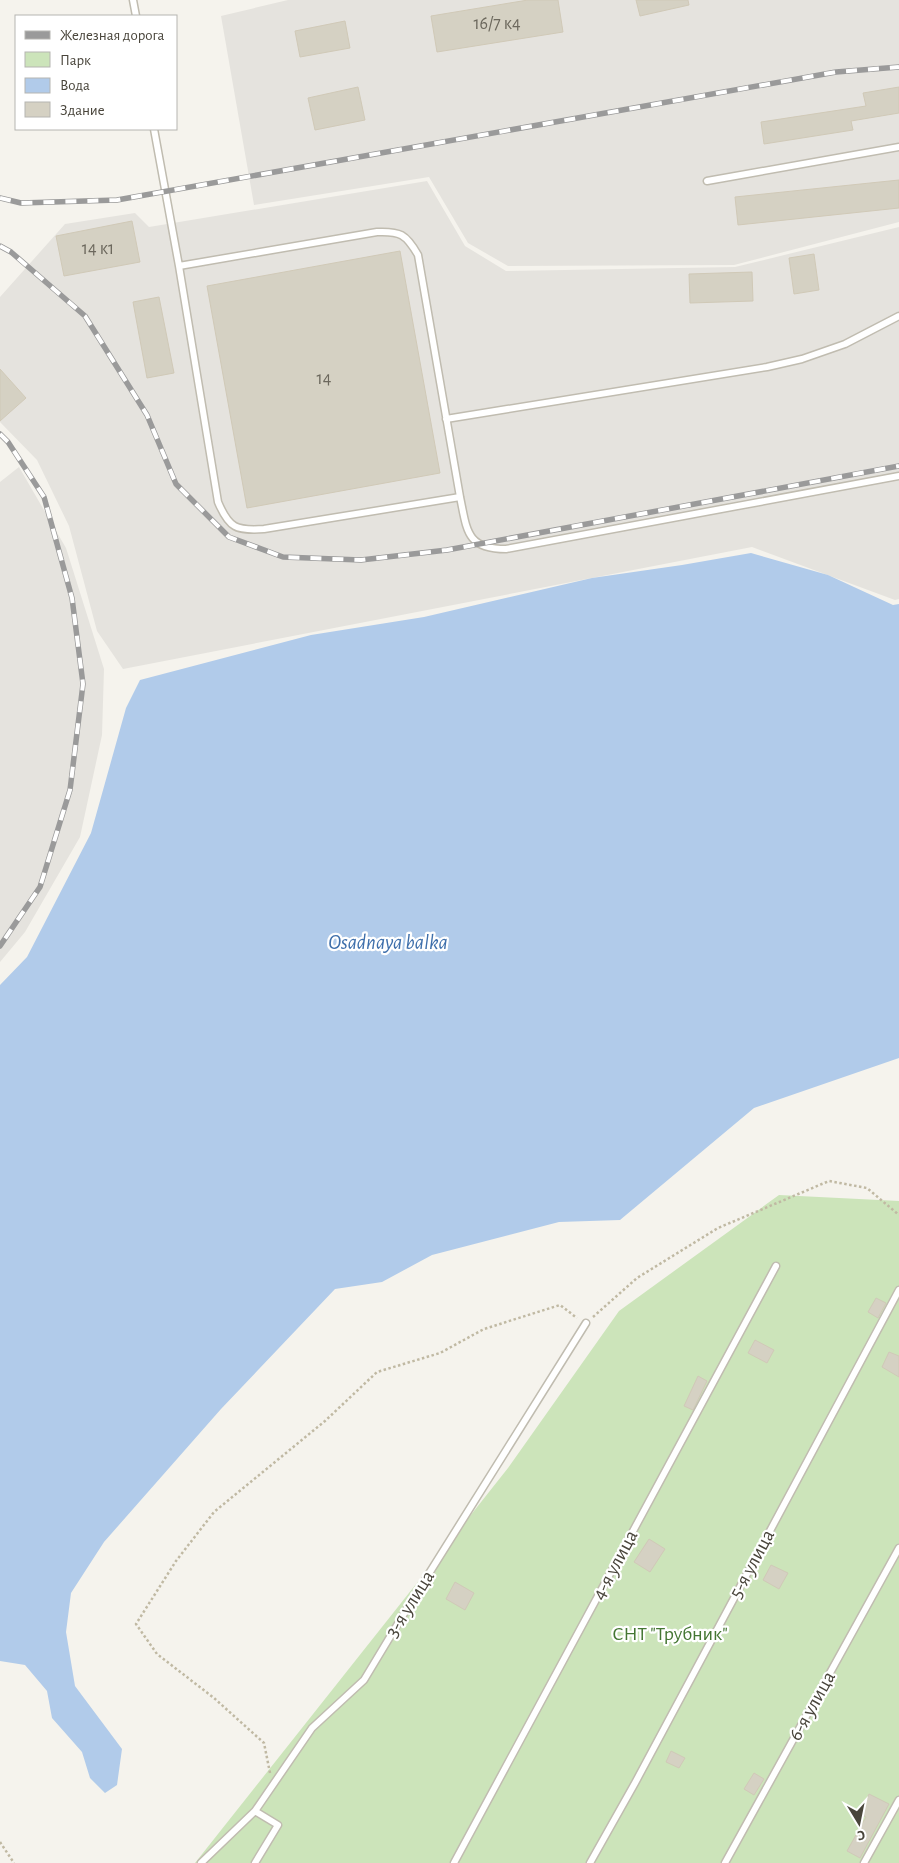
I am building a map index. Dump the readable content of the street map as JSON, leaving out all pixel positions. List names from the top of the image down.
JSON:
{
  "streets": {
    "lane": [
      "5-я улица",
      "4-я улица",
      "3-я улица",
      "6-я улица"
    ]
  },
  "water": ["Osadnaya balka"],
  "parks": ["СНТ \"Трубник\""],
  "house_numbers": ["16/7 к4", "14 к1", "14"],
  "legend": [
    "Железная дорога",
    "Парк",
    "Вода",
    "Здание"
  ],
  "north": "bottom"
}
